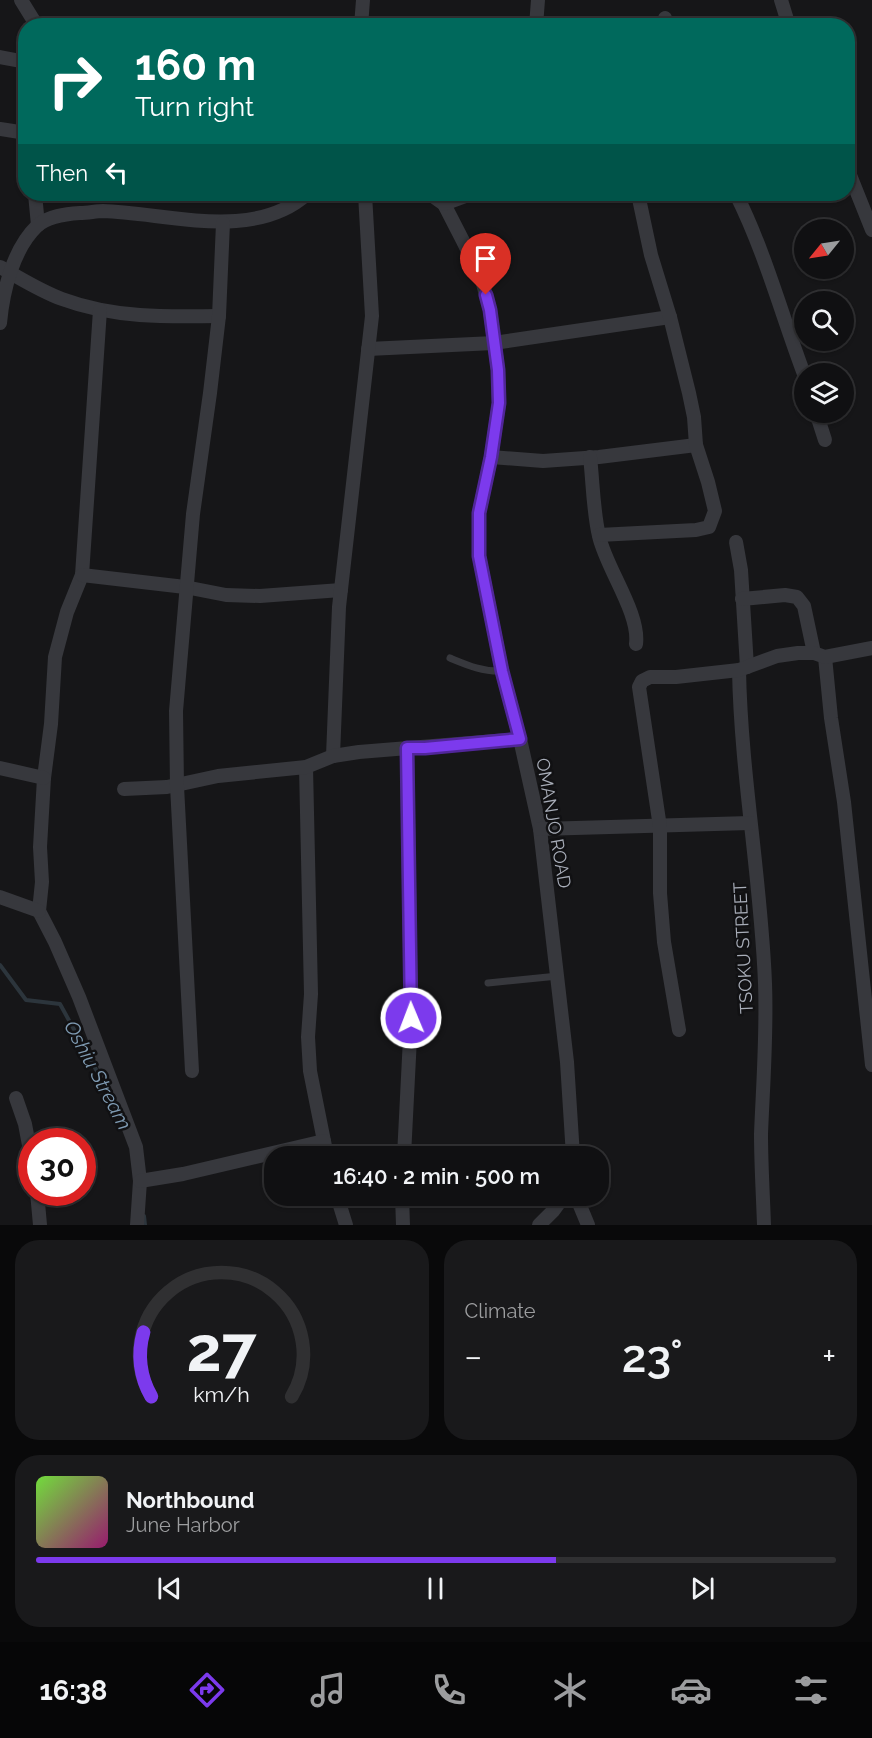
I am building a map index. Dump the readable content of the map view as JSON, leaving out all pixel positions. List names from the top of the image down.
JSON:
{
  "streets": {
    "street": ["OMANJO ROAD", "TSOKU STREET"]
  },
  "water": ["Oshiu Stream"],
  "north": "bottom left",
  "page": {
    "turn": ["160 m", "Turn right"],
    "then": "Then",
    "limit": "30",
    "trip": "16:40 · 2 min · 500 m",
    "tile": "Climate",
    "heat": ["−", "23°", "+"],
    "song": ["Northbound", "June Harbor"],
    "tabs": "16:38",
    "gauge": ["27", "km/h"]
  }
}
